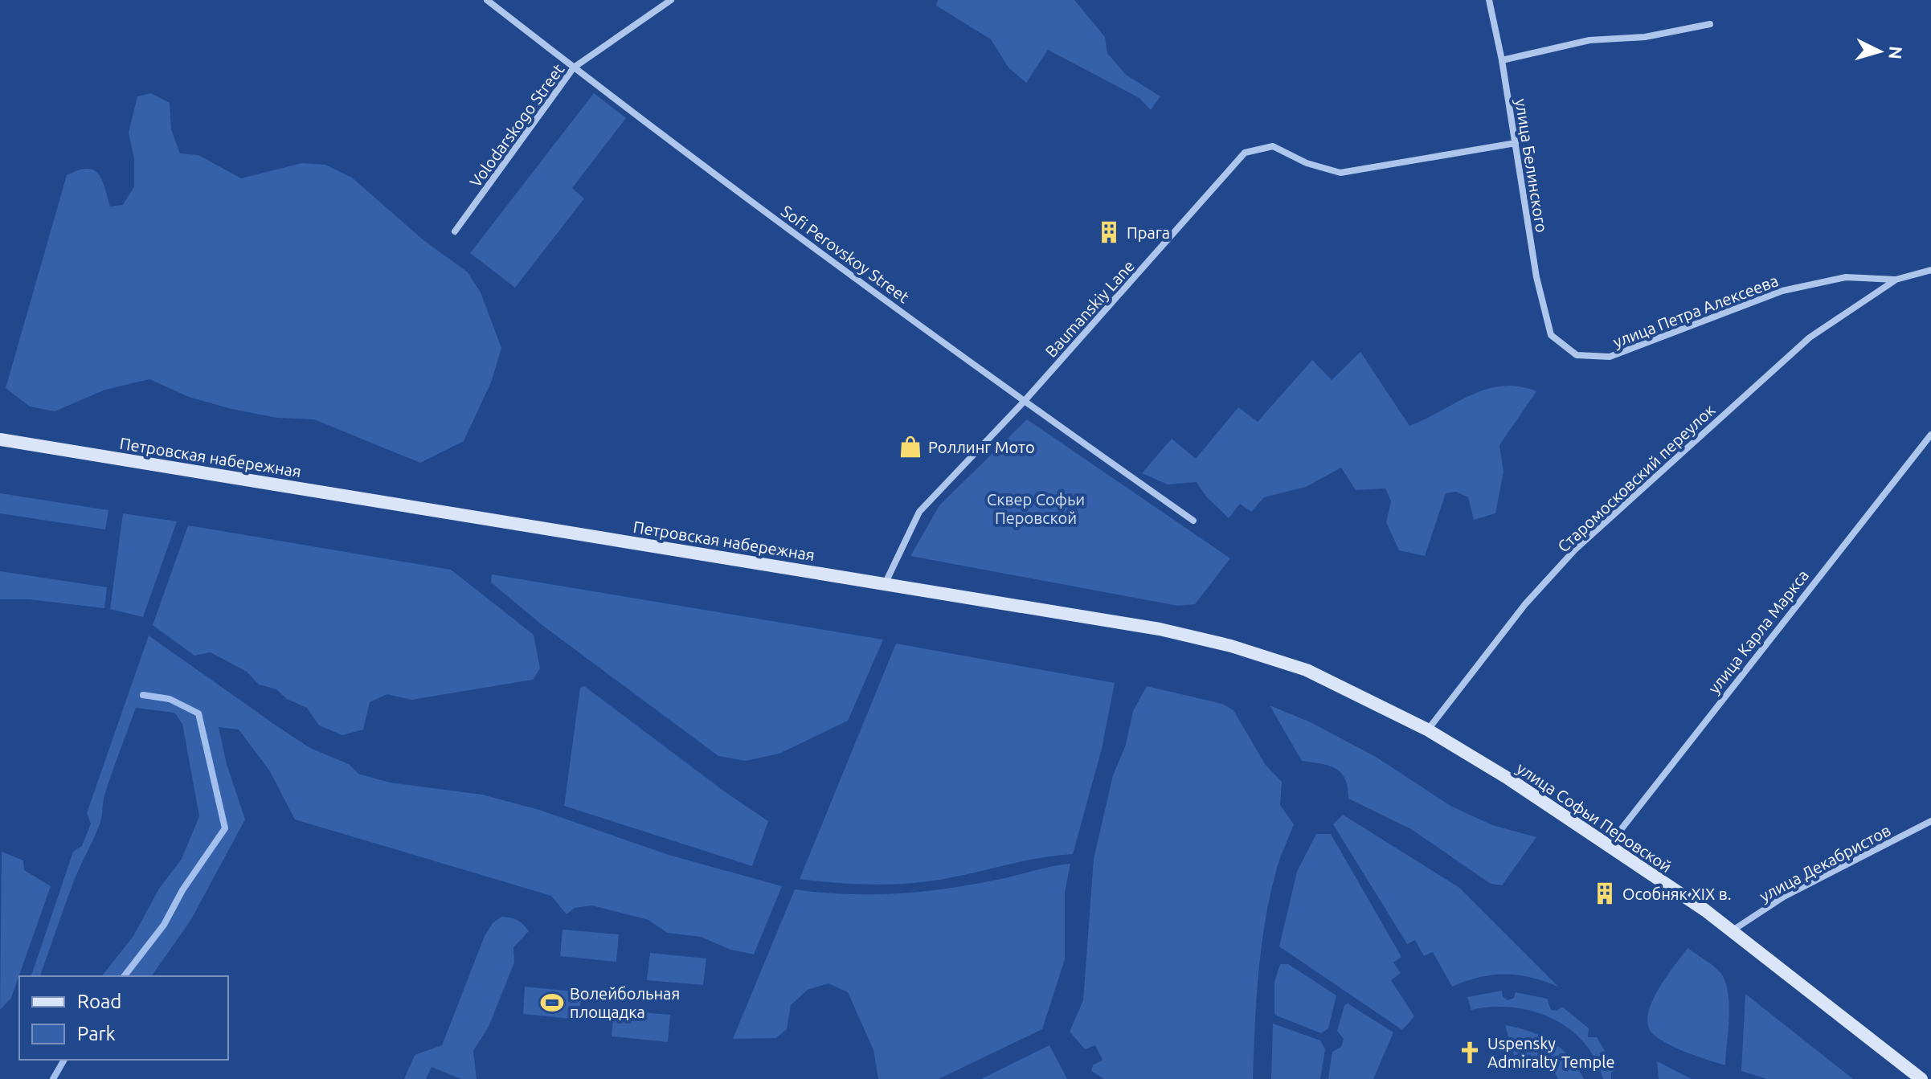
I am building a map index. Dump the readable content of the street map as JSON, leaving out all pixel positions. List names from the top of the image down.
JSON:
{
  "streets": {
    "main road": ["Петровская набережная", "улица Софьи Перовской"],
    "street": [
      "Volodarskogo Street",
      "улица Белинского",
      "Sofi Perovskoy Street",
      "Baumanskiy Lane",
      "улица Петра Алексеева",
      "Старомосковский переулок",
      "улица Карла Маркса",
      "улица Декабристов"
    ]
  },
  "crossings": [
    ["Volodarskogo Street", "Sofi Perovskoy Street"],
    ["улица Белинского", "Baumanskiy Lane"],
    ["улица Белинского", "улица Петра Алексеева"],
    ["Sofi Perovskoy Street", "Baumanskiy Lane"],
    ["Baumanskiy Lane", "Петровская набережная"],
    ["улица Петра Алексеева", "Старомосковский переулок"],
    ["Петровская набережная", "Старомосковский переулок"],
    ["Петровская набережная", "улица Софьи Перовской"],
    ["Старомосковский переулок", "улица Софьи Перовской"],
    ["улица Карла Маркса", "улица Софьи Перовской"],
    ["улица Софьи Перовской", "улица Декабристов"]
  ],
  "parks": ["Сквер Софьи Перовской"],
  "places": {
    "building": ["Прага", "Особняк XIX в."],
    "shop": ["Роллинг Мото"],
    "sports": ["Волейбольная площадка"],
    "church": ["Uspensky Admiralty Temple"]
  },
  "legend": ["Road", "Park"],
  "north": "right"
}
